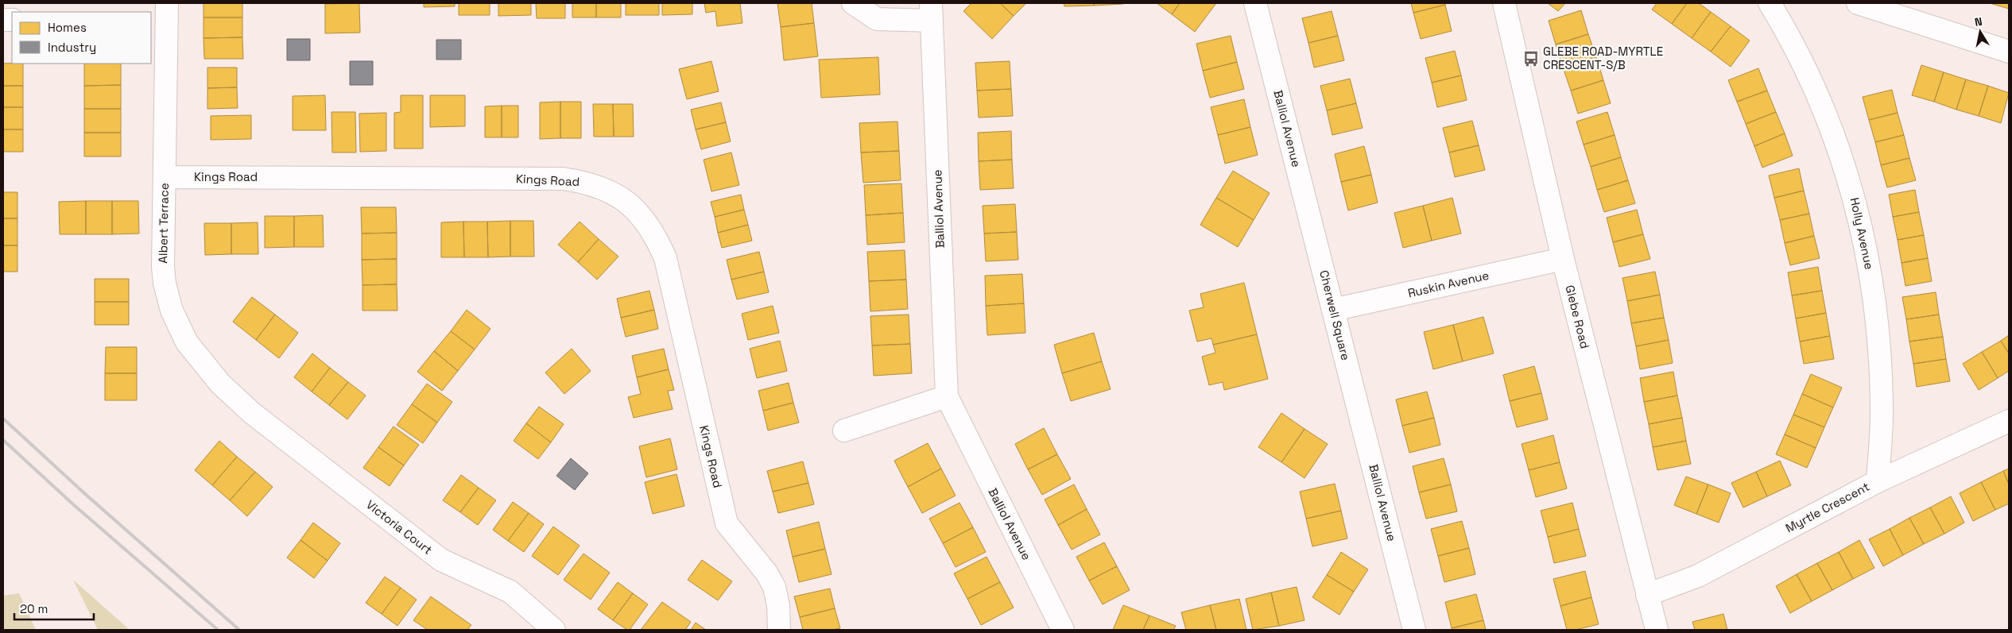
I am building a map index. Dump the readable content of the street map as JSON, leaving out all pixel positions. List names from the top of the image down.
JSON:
{
  "streets": {
    "street": [
      "Balliol Avenue",
      "Kings Road",
      "Albert Terrace",
      "Holly Avenue",
      "Ruskin Avenue",
      "Cherwell Square",
      "Glebe Road",
      "Myrtle Crescent",
      "Victoria Court"
    ]
  },
  "crossings": [
    ["Balliol Avenue", "Cherwell Square"],
    ["Kings Road", "Albert Terrace"],
    ["Albert Terrace", "Victoria Court"],
    ["Holly Avenue", "Myrtle Crescent"],
    ["Ruskin Avenue", "Cherwell Square"],
    ["Ruskin Avenue", "Glebe Road"],
    ["Glebe Road", "Myrtle Crescent"]
  ],
  "places": {
    "bus stop": ["GLEBE ROAD-MYRTLE CRESCENT-S/B"]
  },
  "legend": ["Homes", "Industry"],
  "scale_bar": "20 m",
  "north": "top"
}
